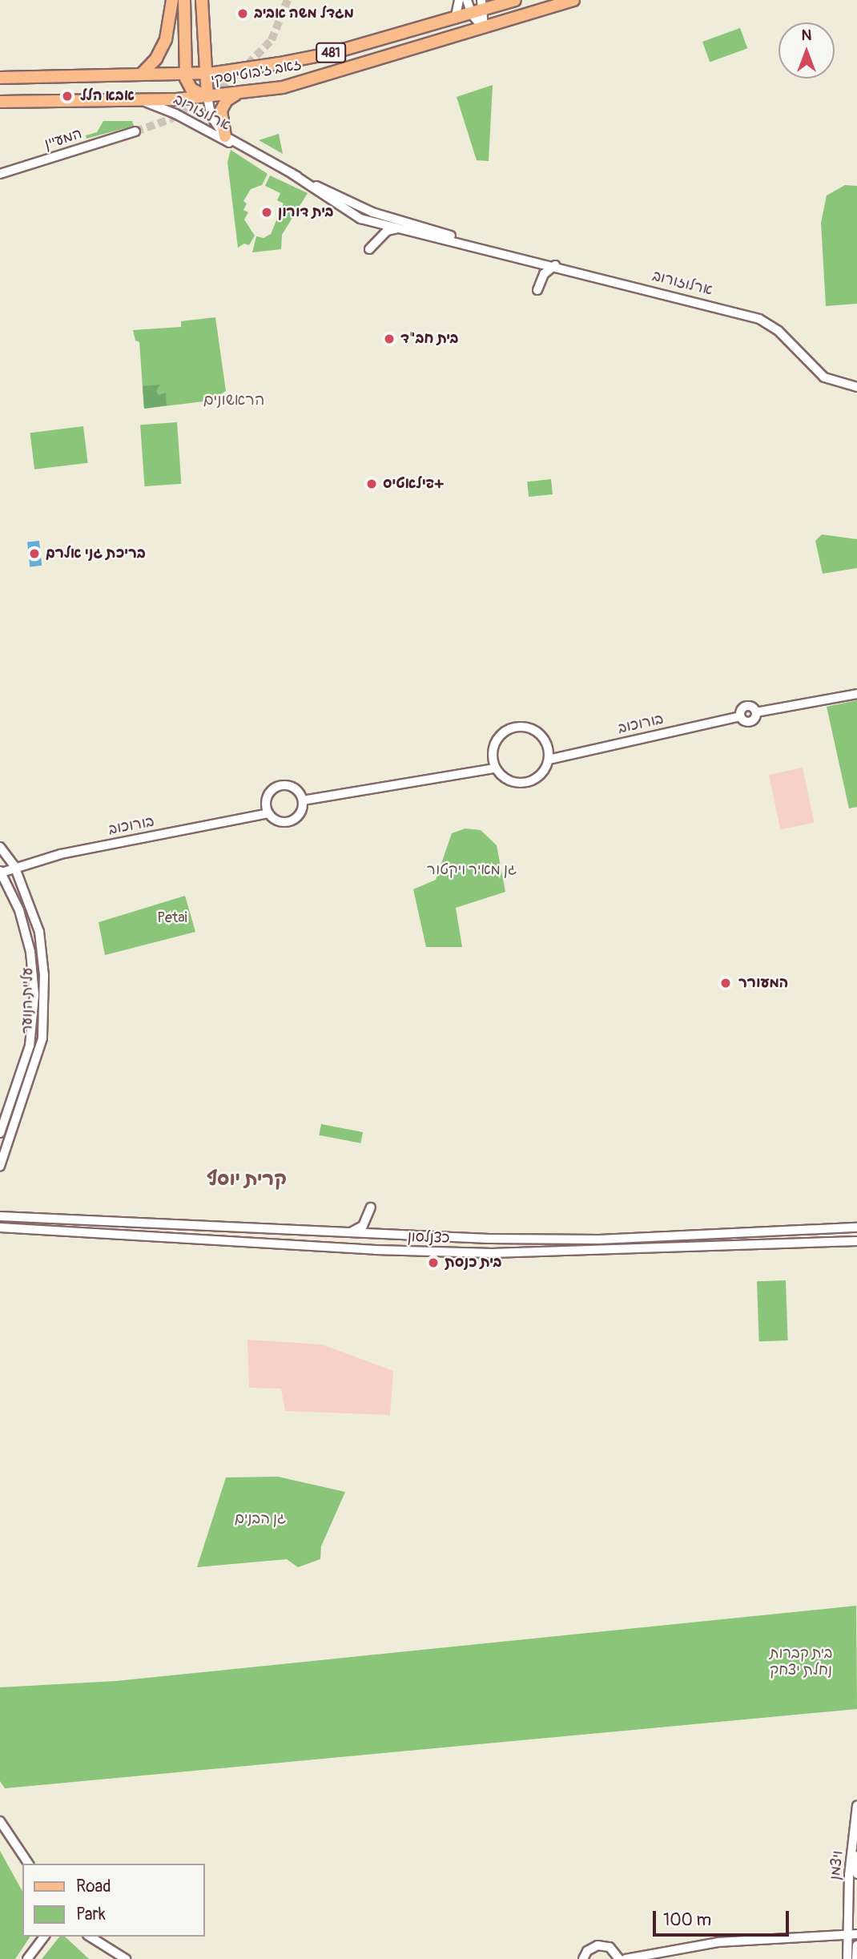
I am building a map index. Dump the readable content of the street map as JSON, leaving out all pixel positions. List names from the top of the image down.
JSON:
{
  "streets": {
    "main road": ["481", "זאב ז'בוטינסקי"],
    "street": [
      "ארלוזורוב",
      "המעיין",
      "בורוכוב",
      "עליית הנוער",
      "כצנלסון",
      "ויצמן"
    ]
  },
  "crossings": [
    ["זאב ז'בוטינסקי", "ארלוזורוב"],
    ["בורוכוב", "עליית הנוער"]
  ],
  "districts": ["הראשונים", "קרית יוסף"],
  "parks": [
    "גן מאיר ויקטור",
    "Petai",
    "גן הבנים",
    "בית קברות נחלת יצחק"
  ],
  "places": [
    "מגדל משה אביב",
    "אבא הלל",
    "בית דורון",
    "בית חב\"ד",
    "פילאטיס+",
    "בריכת גני אלרם",
    "המעורר",
    "בית כנסת"
  ],
  "legend": ["Road", "Park"],
  "scale_bar": "100 m",
  "north": "top"
}
